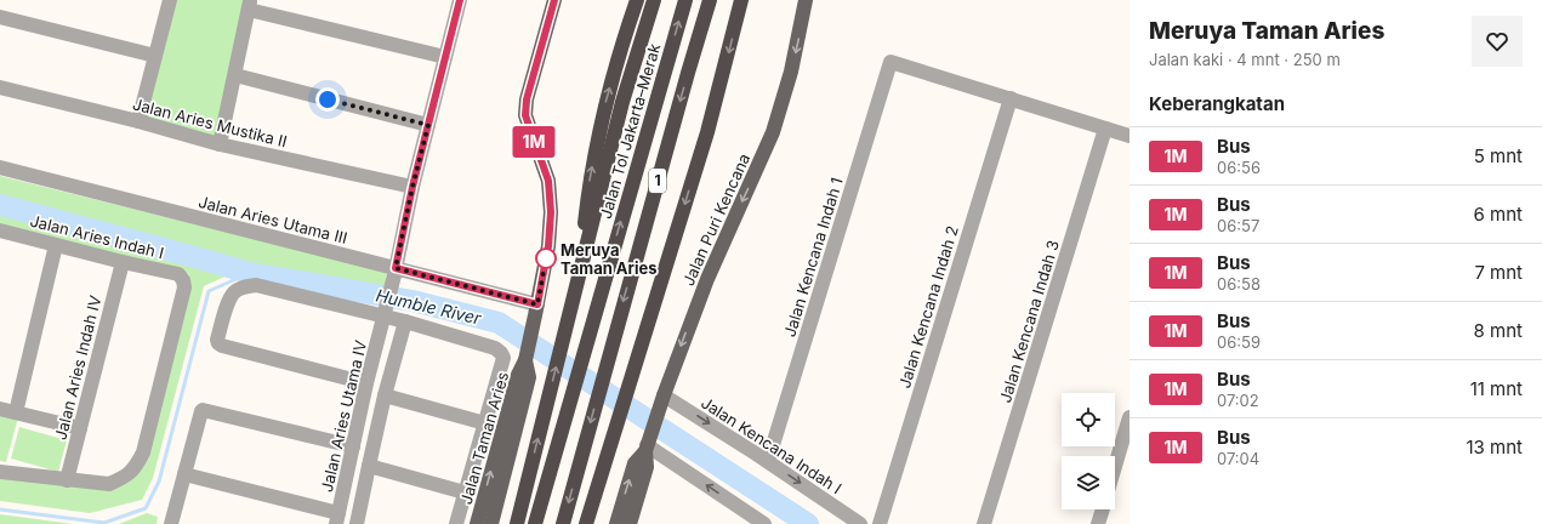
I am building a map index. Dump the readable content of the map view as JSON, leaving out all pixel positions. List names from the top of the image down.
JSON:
{
  "streets": {
    "highway": ["Jalan Tol Jakarta–Merak", "1"],
    "main road": ["Jalan Puri Kencana", "Jalan Taman Aries"],
    "street": [
      "Jalan Aries Mustika II",
      "Jalan Aries Utama III",
      "Jalan Aries Indah I",
      "Jalan Kencana Indah 1",
      "Jalan Kencana Indah 2",
      "Jalan Kencana Indah 3",
      "Jalan Aries Indah IV",
      "Jalan Aries Utama IV",
      "Jalan Kencana Indah I"
    ]
  },
  "crossings": [
    ["Jalan Aries Mustika II", "Jalan Aries Utama IV"],
    ["Jalan Aries Utama III", "Jalan Aries Utama IV"],
    ["Jalan Aries Utama III", "Jalan Taman Aries"],
    ["Jalan Puri Kencana", "Jalan Kencana Indah I"],
    ["Jalan Aries Indah I", "Jalan Aries Indah IV"],
    ["Jalan Kencana Indah 1", "Jalan Kencana Indah 2"],
    ["Jalan Kencana Indah 1", "Jalan Kencana Indah I"]
  ],
  "water": ["Humble River"],
  "places": ["Meruya Taman Aries"],
  "lines": ["bus line 1M"],
  "page": {
    "on_map": "1M",
    "heading": [
      ["Meruya Taman Aries", "Jalan kaki · 4 mnt · 250 m"],
      "Keberangkatan"
    ],
    "list": [
      {
        "mark": "1M",
        "name": "Bus",
        "note": "06:56",
        "value": "5 mnt"
      },
      {
        "mark": "1M",
        "name": "Bus",
        "note": "06:57",
        "value": "6 mnt"
      },
      {
        "mark": "1M",
        "name": "Bus",
        "note": "06:58",
        "value": "7 mnt"
      },
      {
        "mark": "1M",
        "name": "Bus",
        "note": "06:59",
        "value": "8 mnt"
      },
      {
        "mark": "1M",
        "name": "Bus",
        "note": "07:02",
        "value": "11 mnt"
      },
      {
        "mark": "1M",
        "name": "Bus",
        "note": "07:04",
        "value": "13 mnt"
      }
    ]
  }
}
